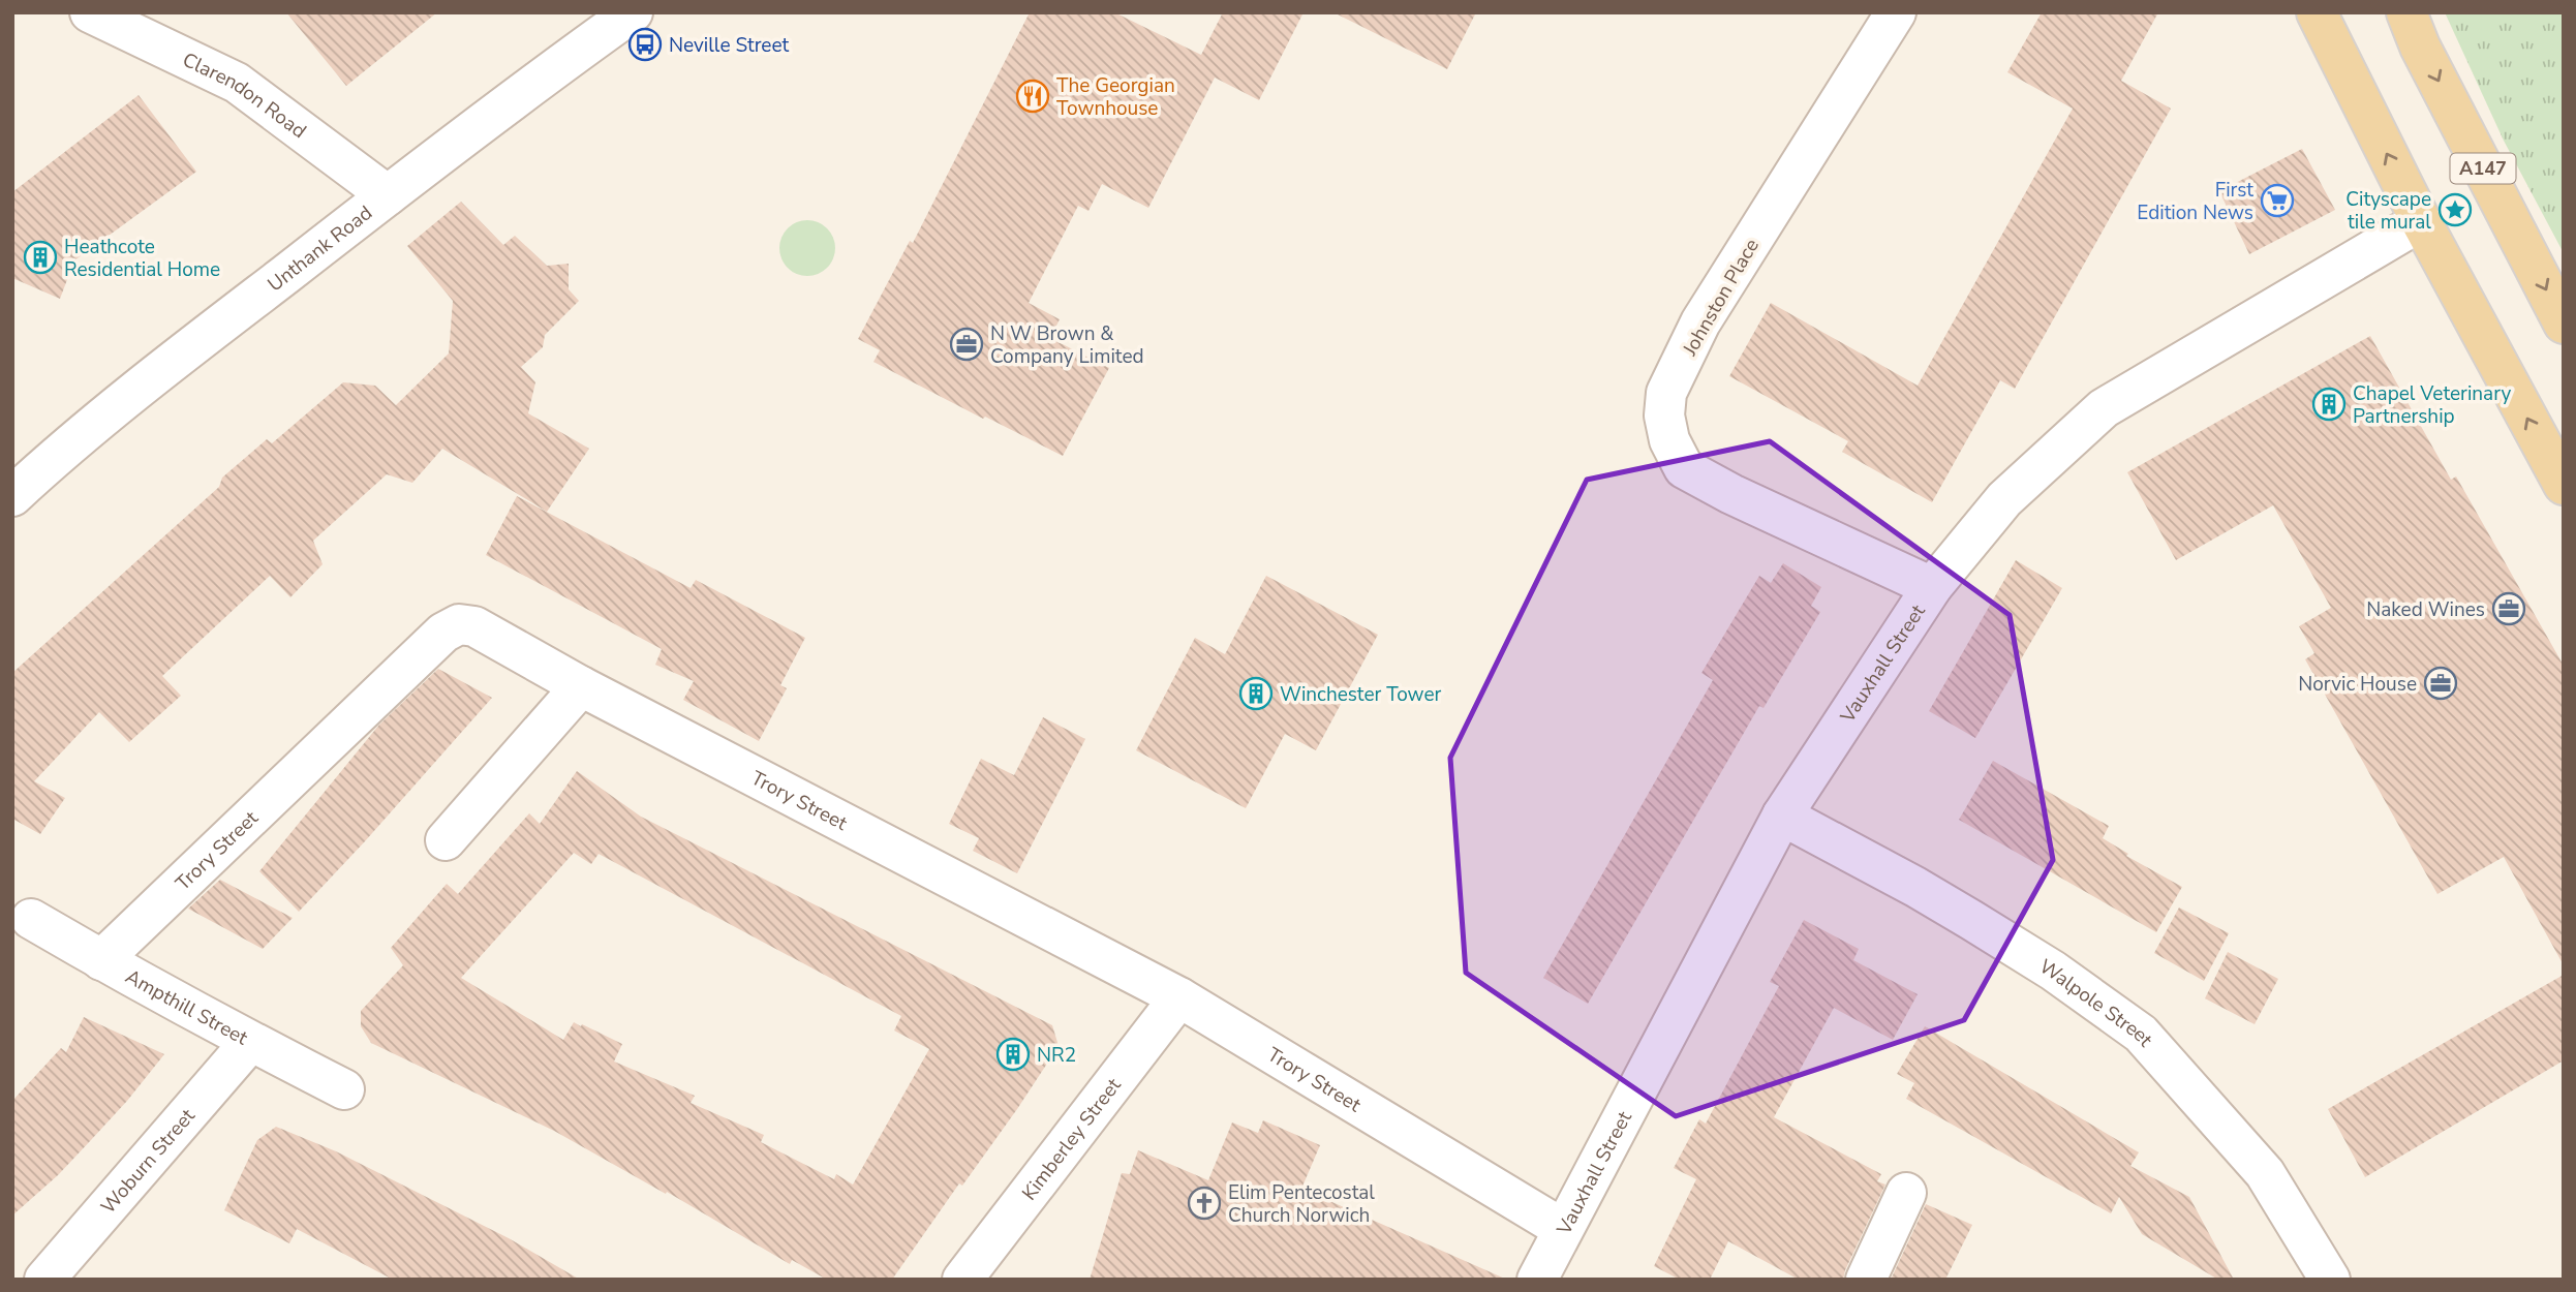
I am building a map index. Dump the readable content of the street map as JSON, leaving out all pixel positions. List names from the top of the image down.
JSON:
{
  "streets": {
    "main road": ["A147"],
    "street": [
      "Clarendon Road",
      "Unthank Road",
      "Johnston Place",
      "Vauxhall Street",
      "Trory Street",
      "Walpole Street",
      "Ampthill Street",
      "Kimberley Street",
      "Woburn Street"
    ]
  },
  "crossings": [
    ["Clarendon Road", "Unthank Road"],
    ["Johnston Place", "Vauxhall Street"],
    ["Vauxhall Street", "Trory Street"],
    ["Vauxhall Street", "Walpole Street"],
    ["Trory Street", "Ampthill Street"],
    ["Trory Street", "Kimberley Street"],
    ["Ampthill Street", "Woburn Street"]
  ],
  "places": {
    "bus stop": ["Neville Street"],
    "restaurant": ["The Georgian Townhouse"],
    "supermarket": ["First Edition News"],
    "place": ["Cityscape tile mural"],
    "building": [
      "Heathcote Residential Home",
      "Chapel Veterinary Partnership",
      "Winchester Tower",
      "NR2"
    ],
    "office": ["N W Brown & Company Limited", "Naked Wines", "Norvic House"],
    "church": ["Elim Pentecostal Church Norwich"]
  }
}
